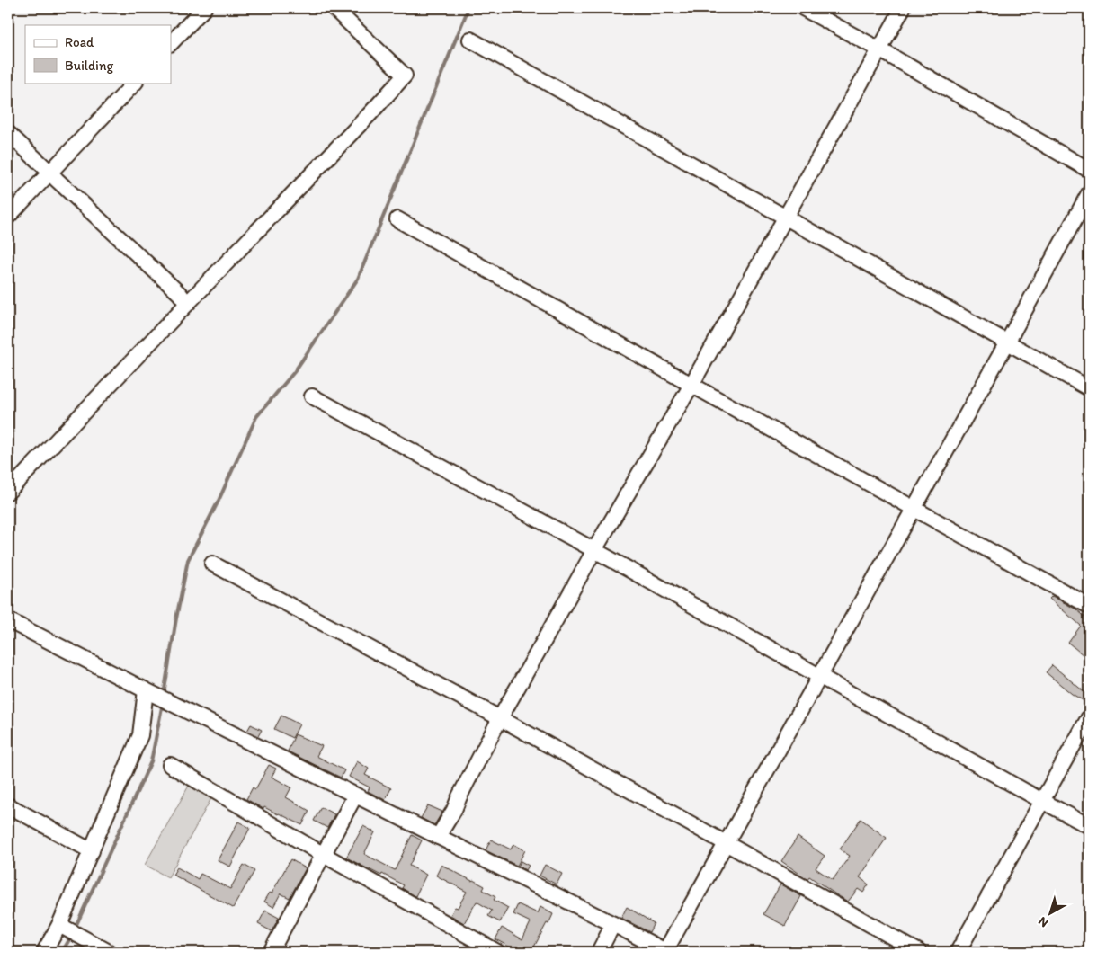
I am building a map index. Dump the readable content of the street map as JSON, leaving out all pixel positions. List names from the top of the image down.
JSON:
{
  "legend": ["Road", "Building"],
  "north": "bottom left"
}
